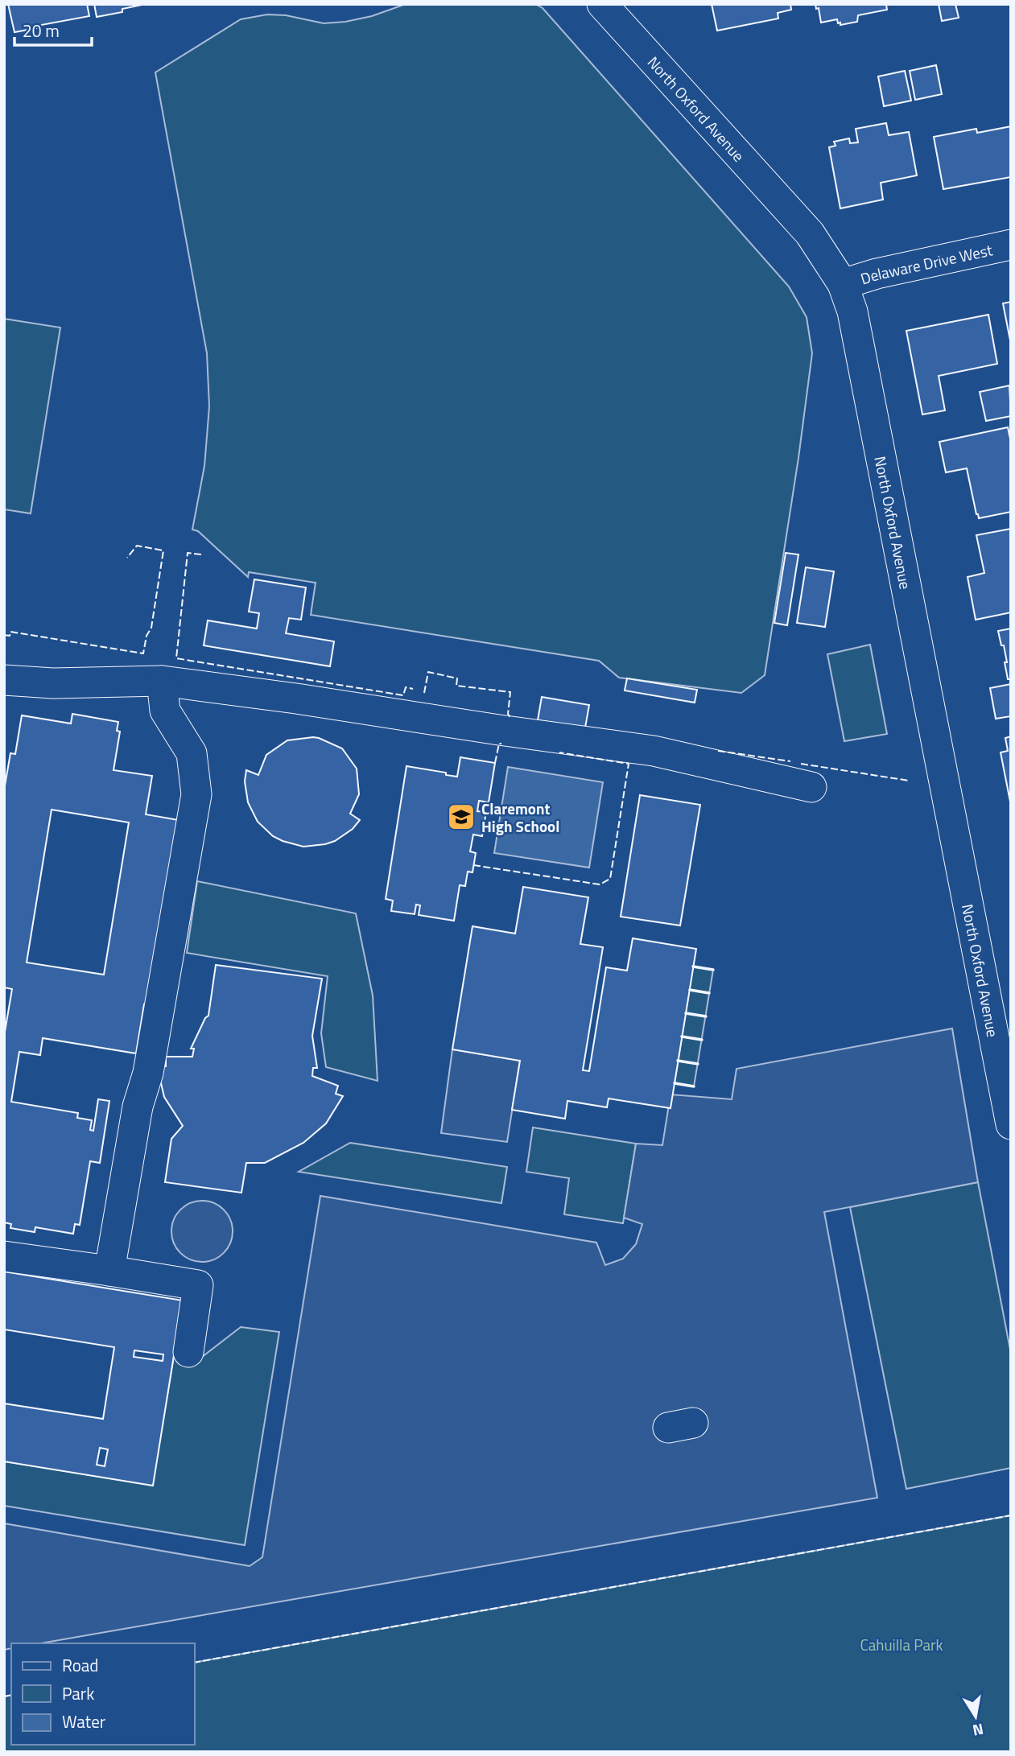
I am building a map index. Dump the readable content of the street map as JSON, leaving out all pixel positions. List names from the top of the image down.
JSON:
{
  "streets": {
    "street": ["North Oxford Avenue", "Delaware Drive West"]
  },
  "crossings": [
    ["North Oxford Avenue", "Delaware Drive West"]
  ],
  "parks": ["Cahuilla Park"],
  "places": {
    "school or university": ["Claremont High School"]
  },
  "legend": ["Road", "Park", "Water"],
  "scale_bar": "20 m",
  "north": "bottom"
}
